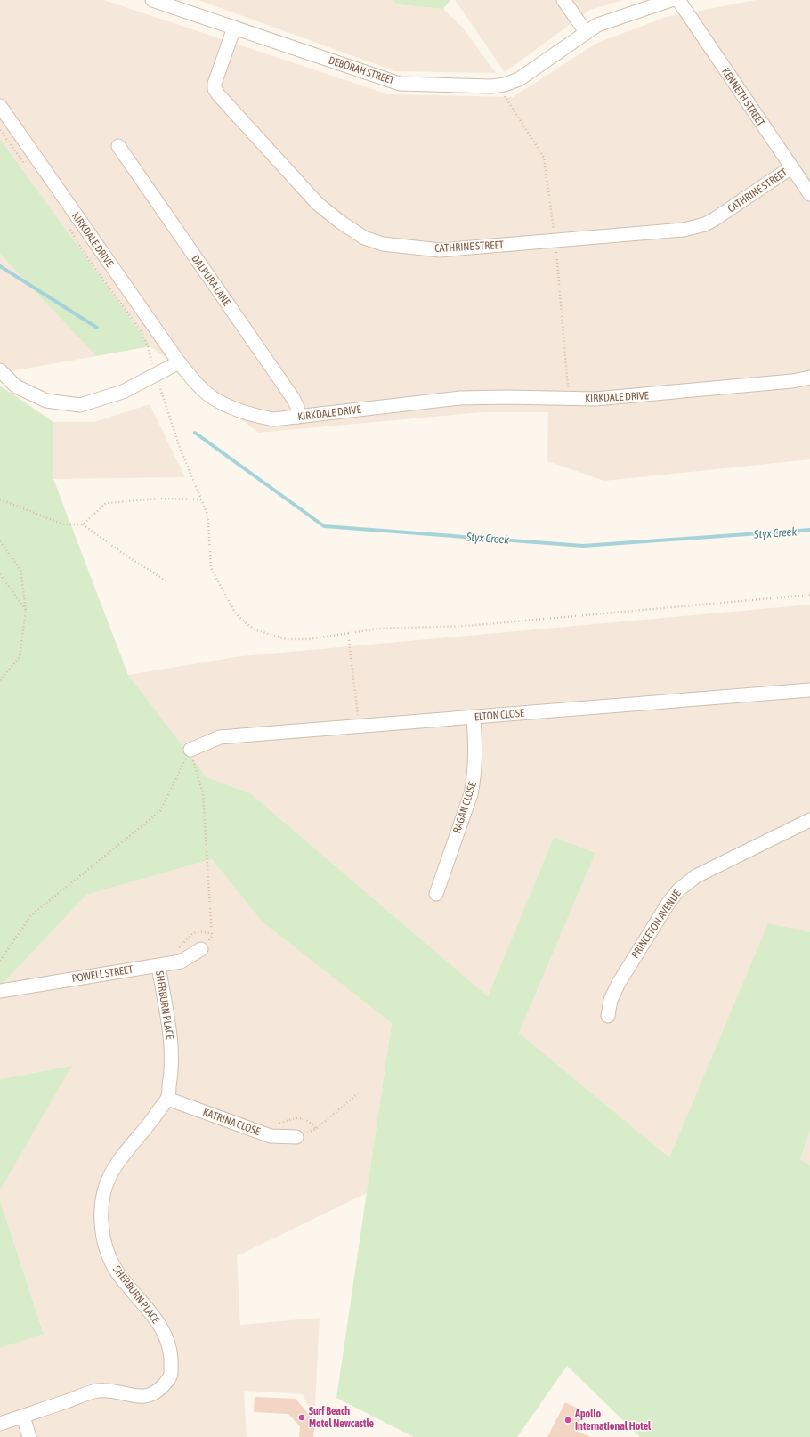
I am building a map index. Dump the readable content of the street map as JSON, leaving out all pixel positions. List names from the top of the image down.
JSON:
{
  "streets": {
    "street": [
      "DEBORAH STREET",
      "KENNETH STREET",
      "CATHRINE STREET",
      "KIRKDALE DRIVE",
      "DALPURA LANE",
      "ELTON CLOSE",
      "RAGAN CLOSE",
      "PRINCETON AVENUE",
      "POWELL STREET",
      "SHERBURN PLACE",
      "KATRINA CLOSE"
    ]
  },
  "crossings": [
    ["DEBORAH STREET", "CATHRINE STREET"],
    ["KENNETH STREET", "CATHRINE STREET"],
    ["KIRKDALE DRIVE", "DALPURA LANE"],
    ["ELTON CLOSE", "RAGAN CLOSE"],
    ["POWELL STREET", "SHERBURN PLACE"],
    ["SHERBURN PLACE", "KATRINA CLOSE"]
  ],
  "water": ["Styx Creek"],
  "places": ["Surf Beach Motel Newcastle", "Apollo International Hotel"]
}
